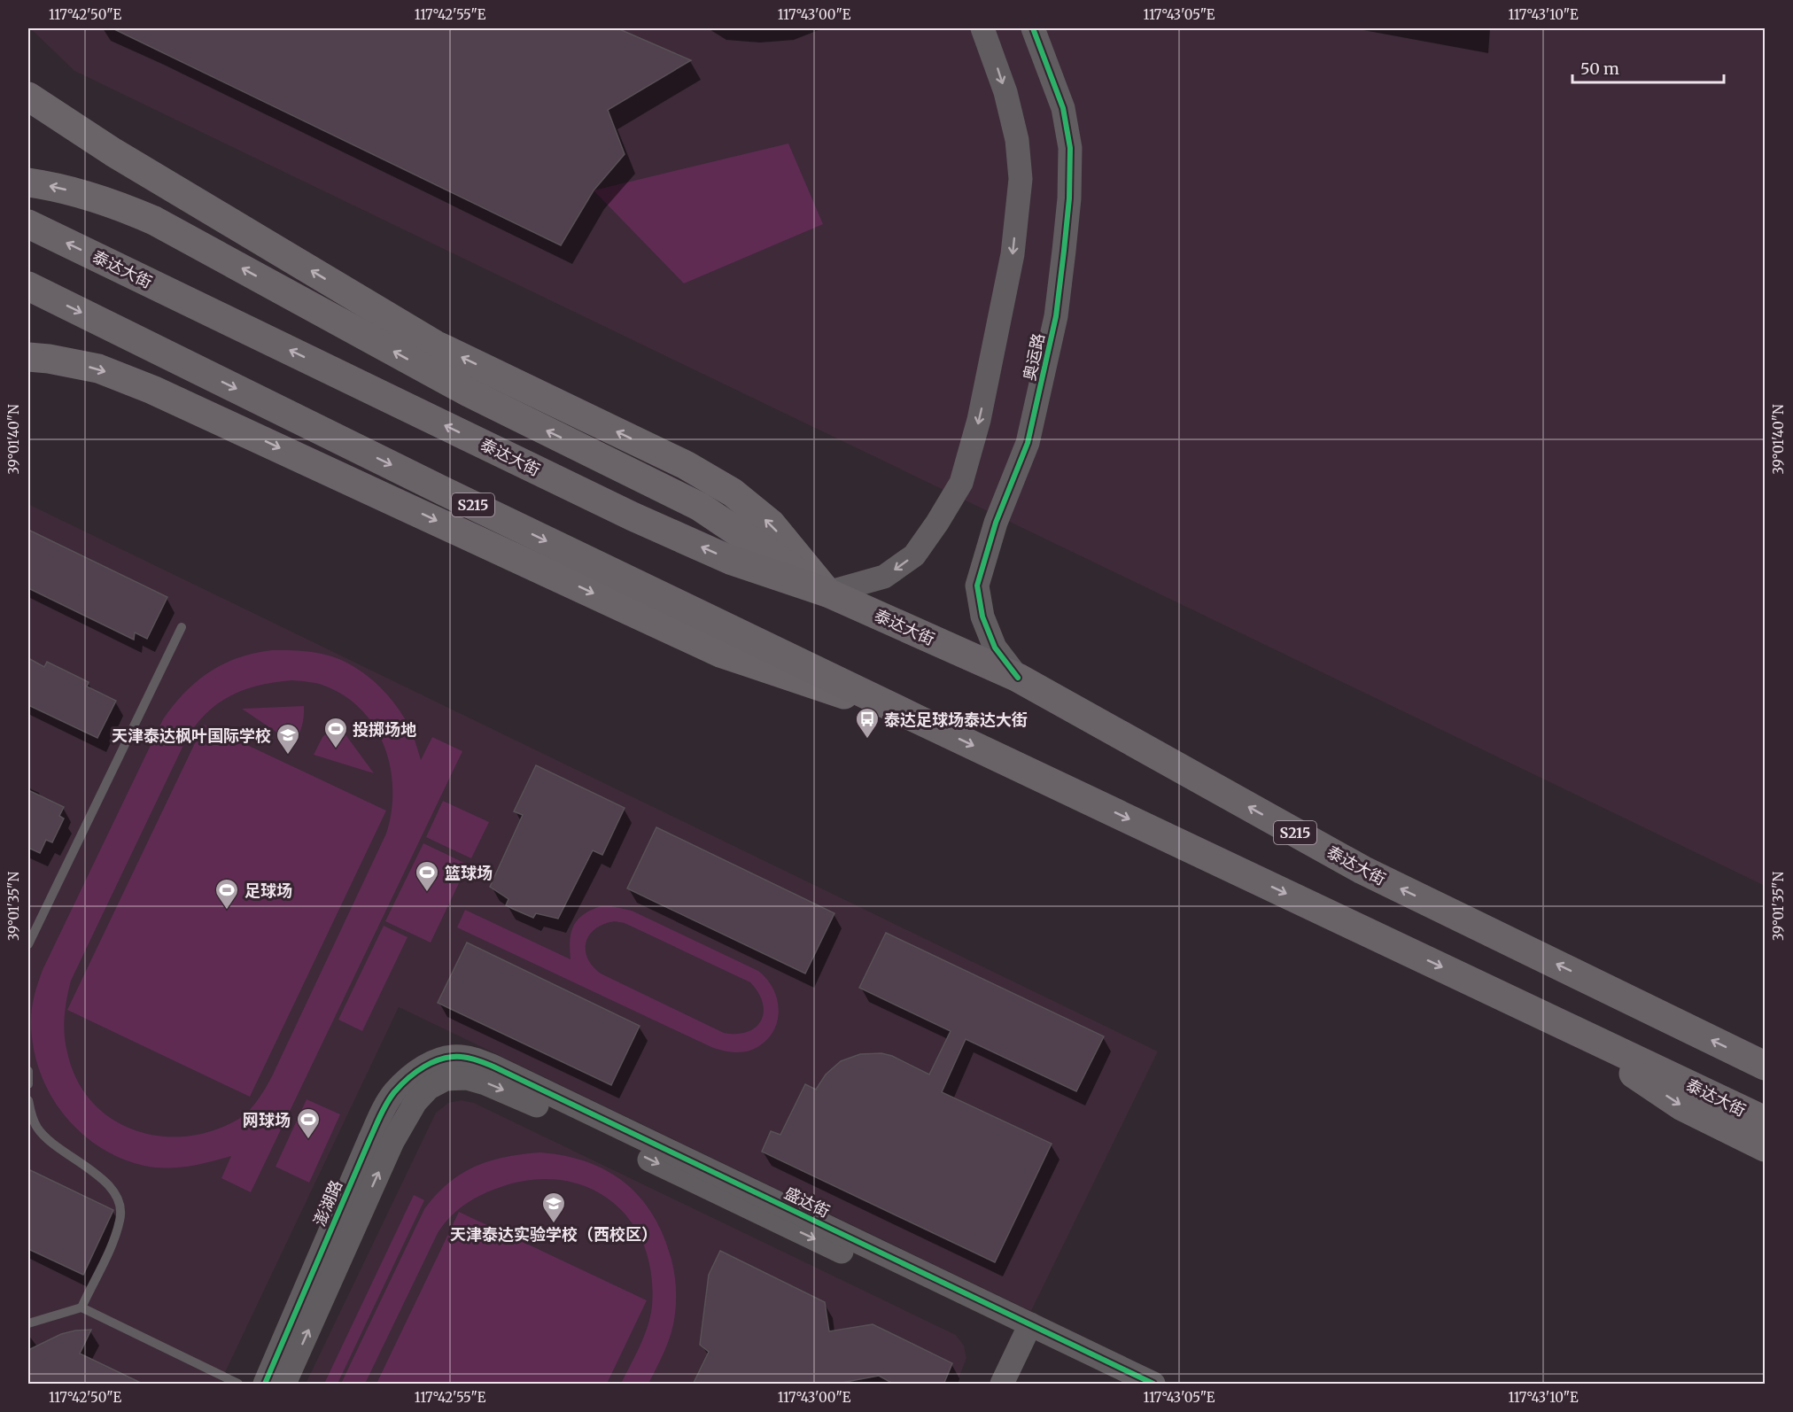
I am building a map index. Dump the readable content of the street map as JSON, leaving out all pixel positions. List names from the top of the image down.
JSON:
{
  "streets": {
    "highway": ["泰达大街", "S215"],
    "street": ["奥运路", "盛达街", "澎湖路"]
  },
  "crossings": [
    ["泰达大街", "奥运路"],
    ["盛达街", "澎湖路"]
  ],
  "places": {
    "bus stop": ["泰达足球场泰达大街"],
    "sports": [
      "投掷场地",
      "篮球场",
      "足球场",
      "网球场"
    ],
    "school or university": ["天津泰达枫叶国际学校", "天津泰达实验学校（西校区）"]
  },
  "scale_bar": "50 m",
  "coordinates": [
    "117°42'50\"E",
    "117°42'55\"E",
    "117°43'00\"E",
    "117°43'05\"E",
    "117°43'10\"E",
    "39°01'40\"N",
    "39°01'35\"N"
  ]
}
